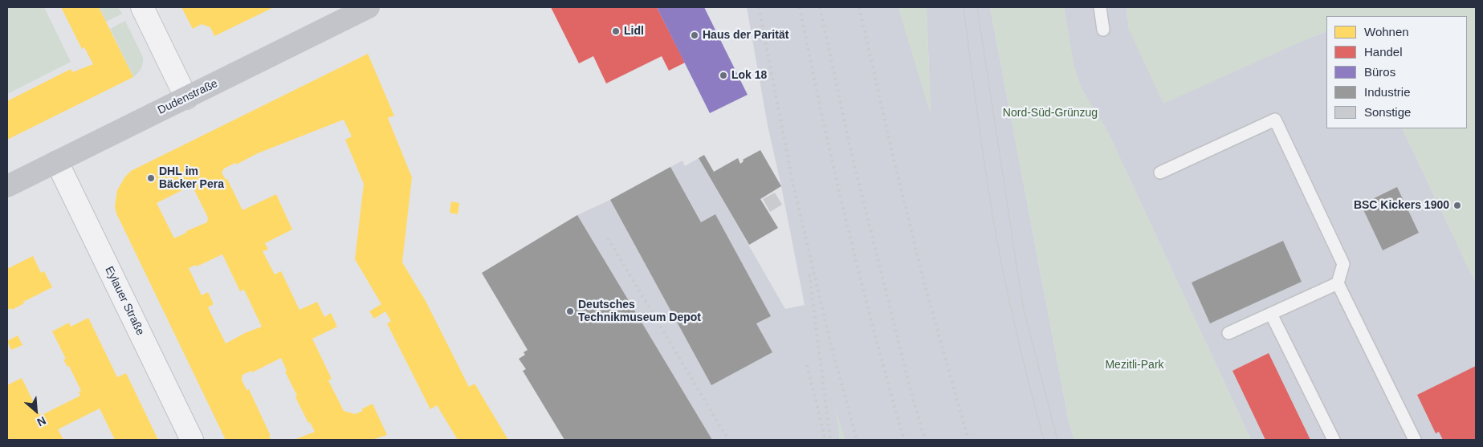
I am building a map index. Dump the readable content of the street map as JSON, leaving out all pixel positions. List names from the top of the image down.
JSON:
{
  "streets": {
    "main road": ["Dudenstraße"],
    "street": ["Eylauer Straße"]
  },
  "crossings": [
    ["Dudenstraße", "Eylauer Straße"]
  ],
  "parks": ["Nord-Süd-Grünzug", "Mezitli-Park"],
  "places": [
    "Lidl",
    "Haus der Parität",
    "Lok 18",
    "DHL im Bäcker Pera",
    "BSC Kickers 1900",
    "Deutsches Technikmuseum Depot"
  ],
  "legend": [
    "Wohnen",
    "Handel",
    "Büros",
    "Industrie",
    "Sonstige"
  ],
  "north": "bottom right"
}
